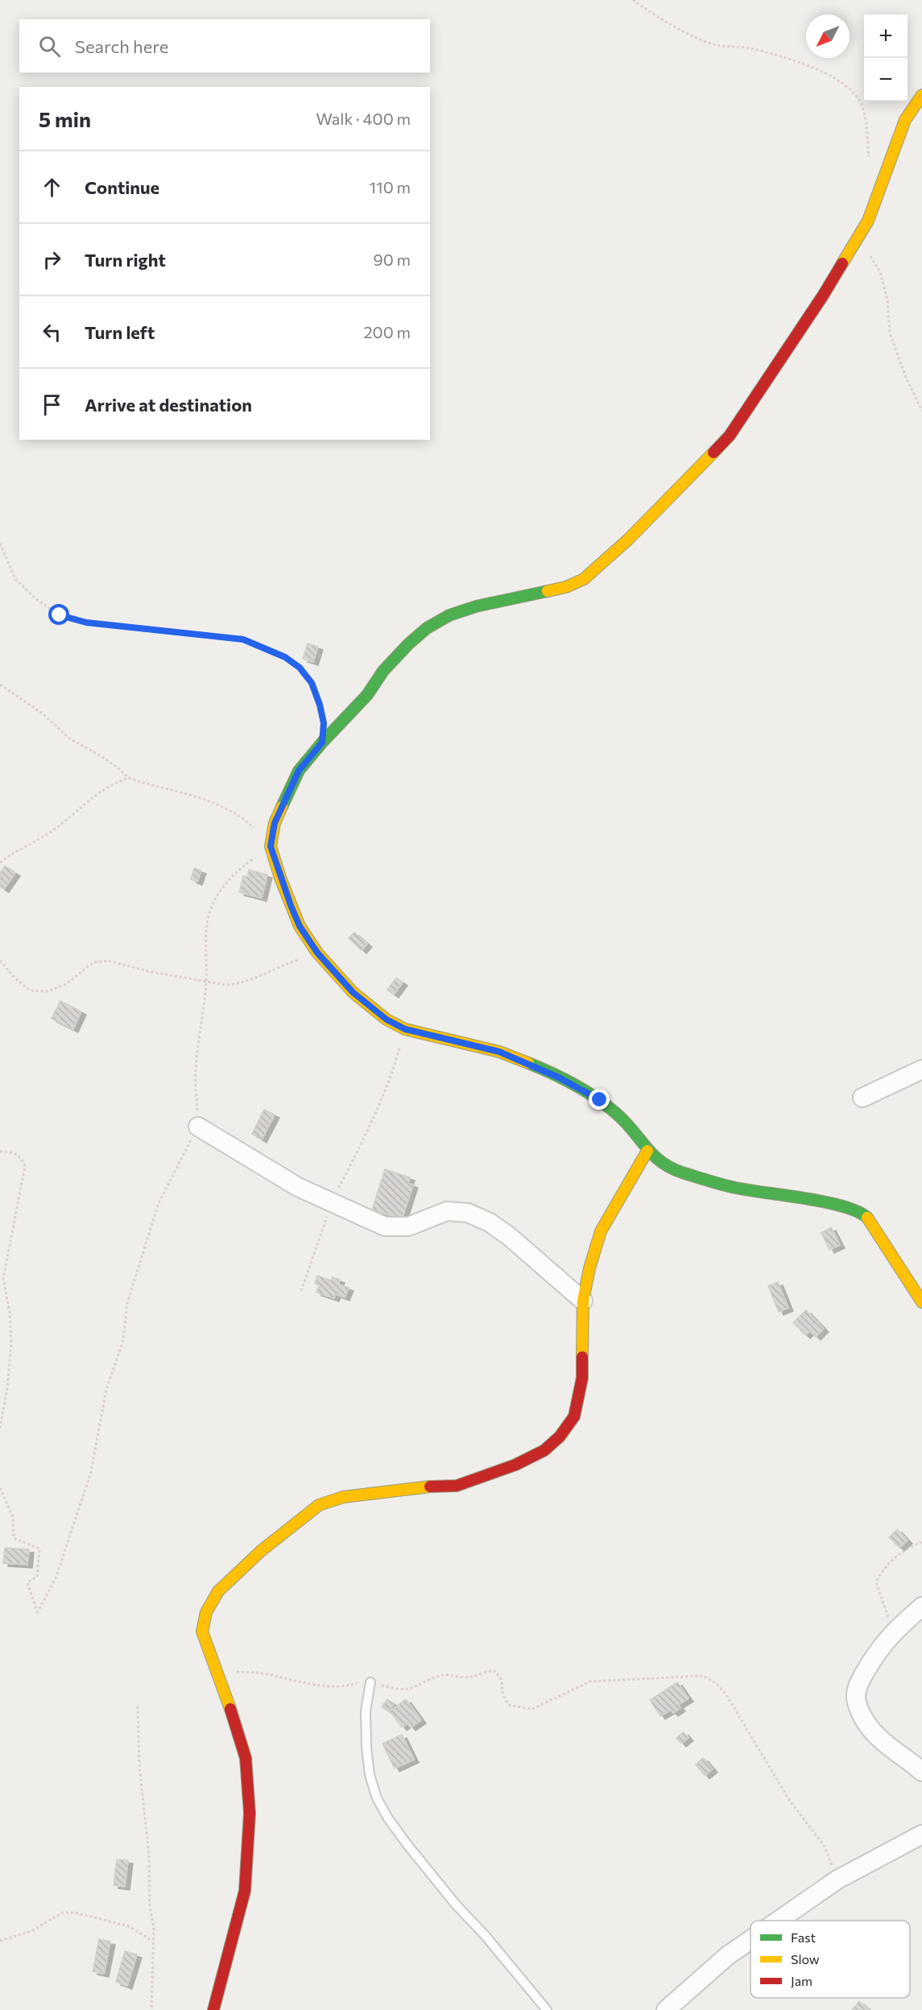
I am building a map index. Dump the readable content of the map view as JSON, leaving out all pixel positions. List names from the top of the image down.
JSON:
{
  "legend": ["Fast", "Slow", "Jam"],
  "north": "bottom left",
  "page": {
    "map_buttons": ["+", "−"],
    "search": "Search here",
    "heading": ["5 min", "Walk · 400 m"],
    "list": [
      ["Continue", "110 m"],
      ["Turn right", "90 m"],
      ["Turn left", "200 m"],
      "Arrive at destination"
    ]
  }
}
